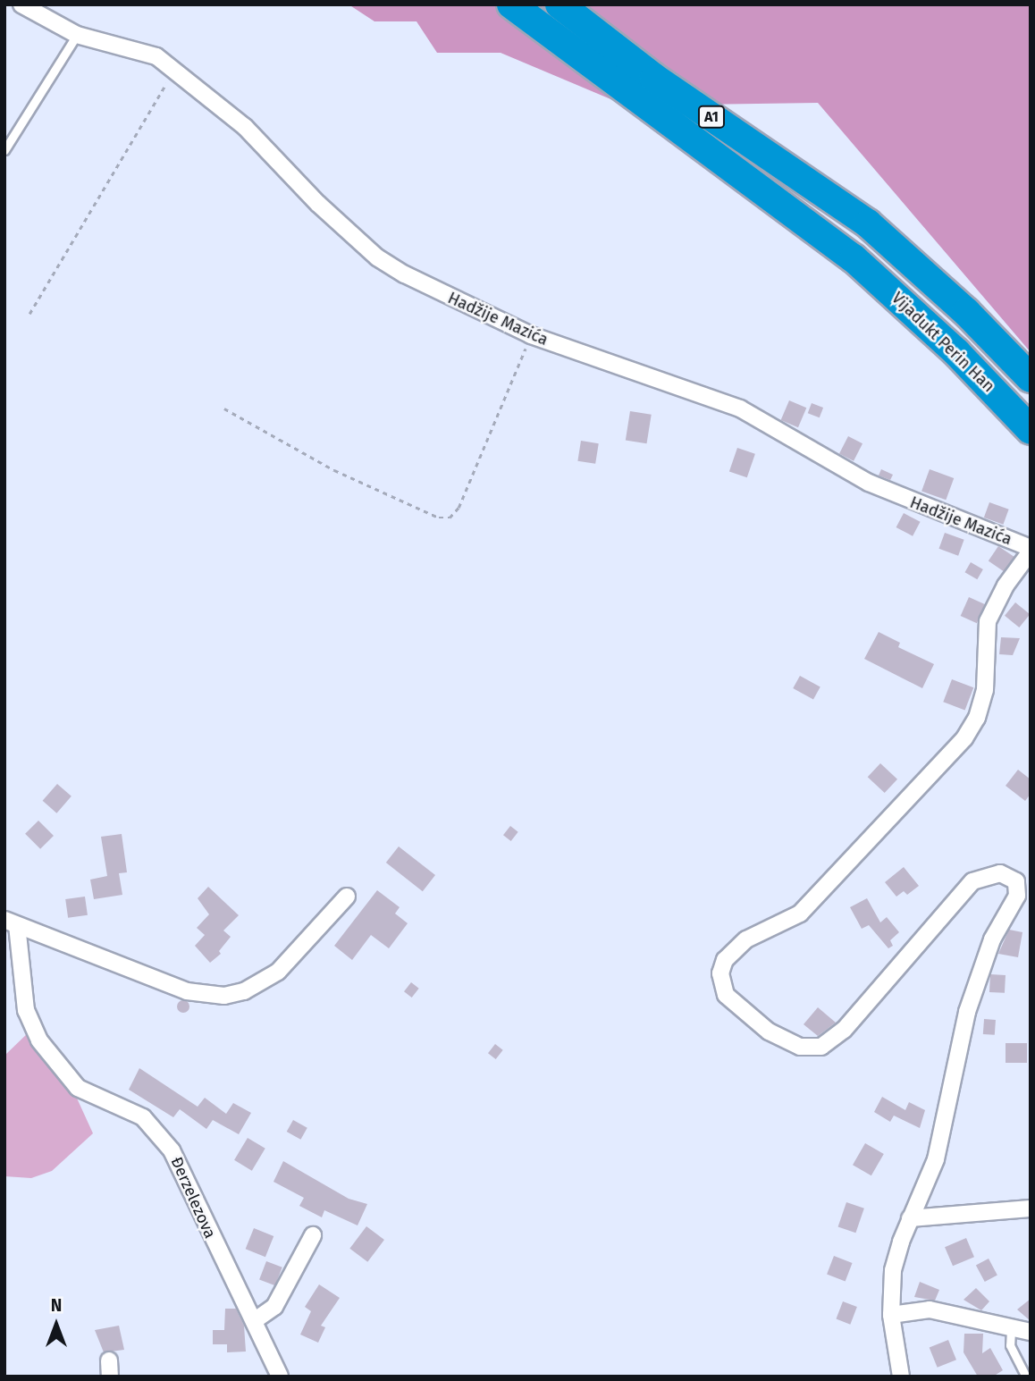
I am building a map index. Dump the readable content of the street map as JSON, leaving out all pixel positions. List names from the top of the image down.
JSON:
{
  "streets": {
    "highway": ["A1", "Vijadukt Perin Han"],
    "street": ["Hadžije Mazića", "Đerzelezova"]
  },
  "north": "top"
}
